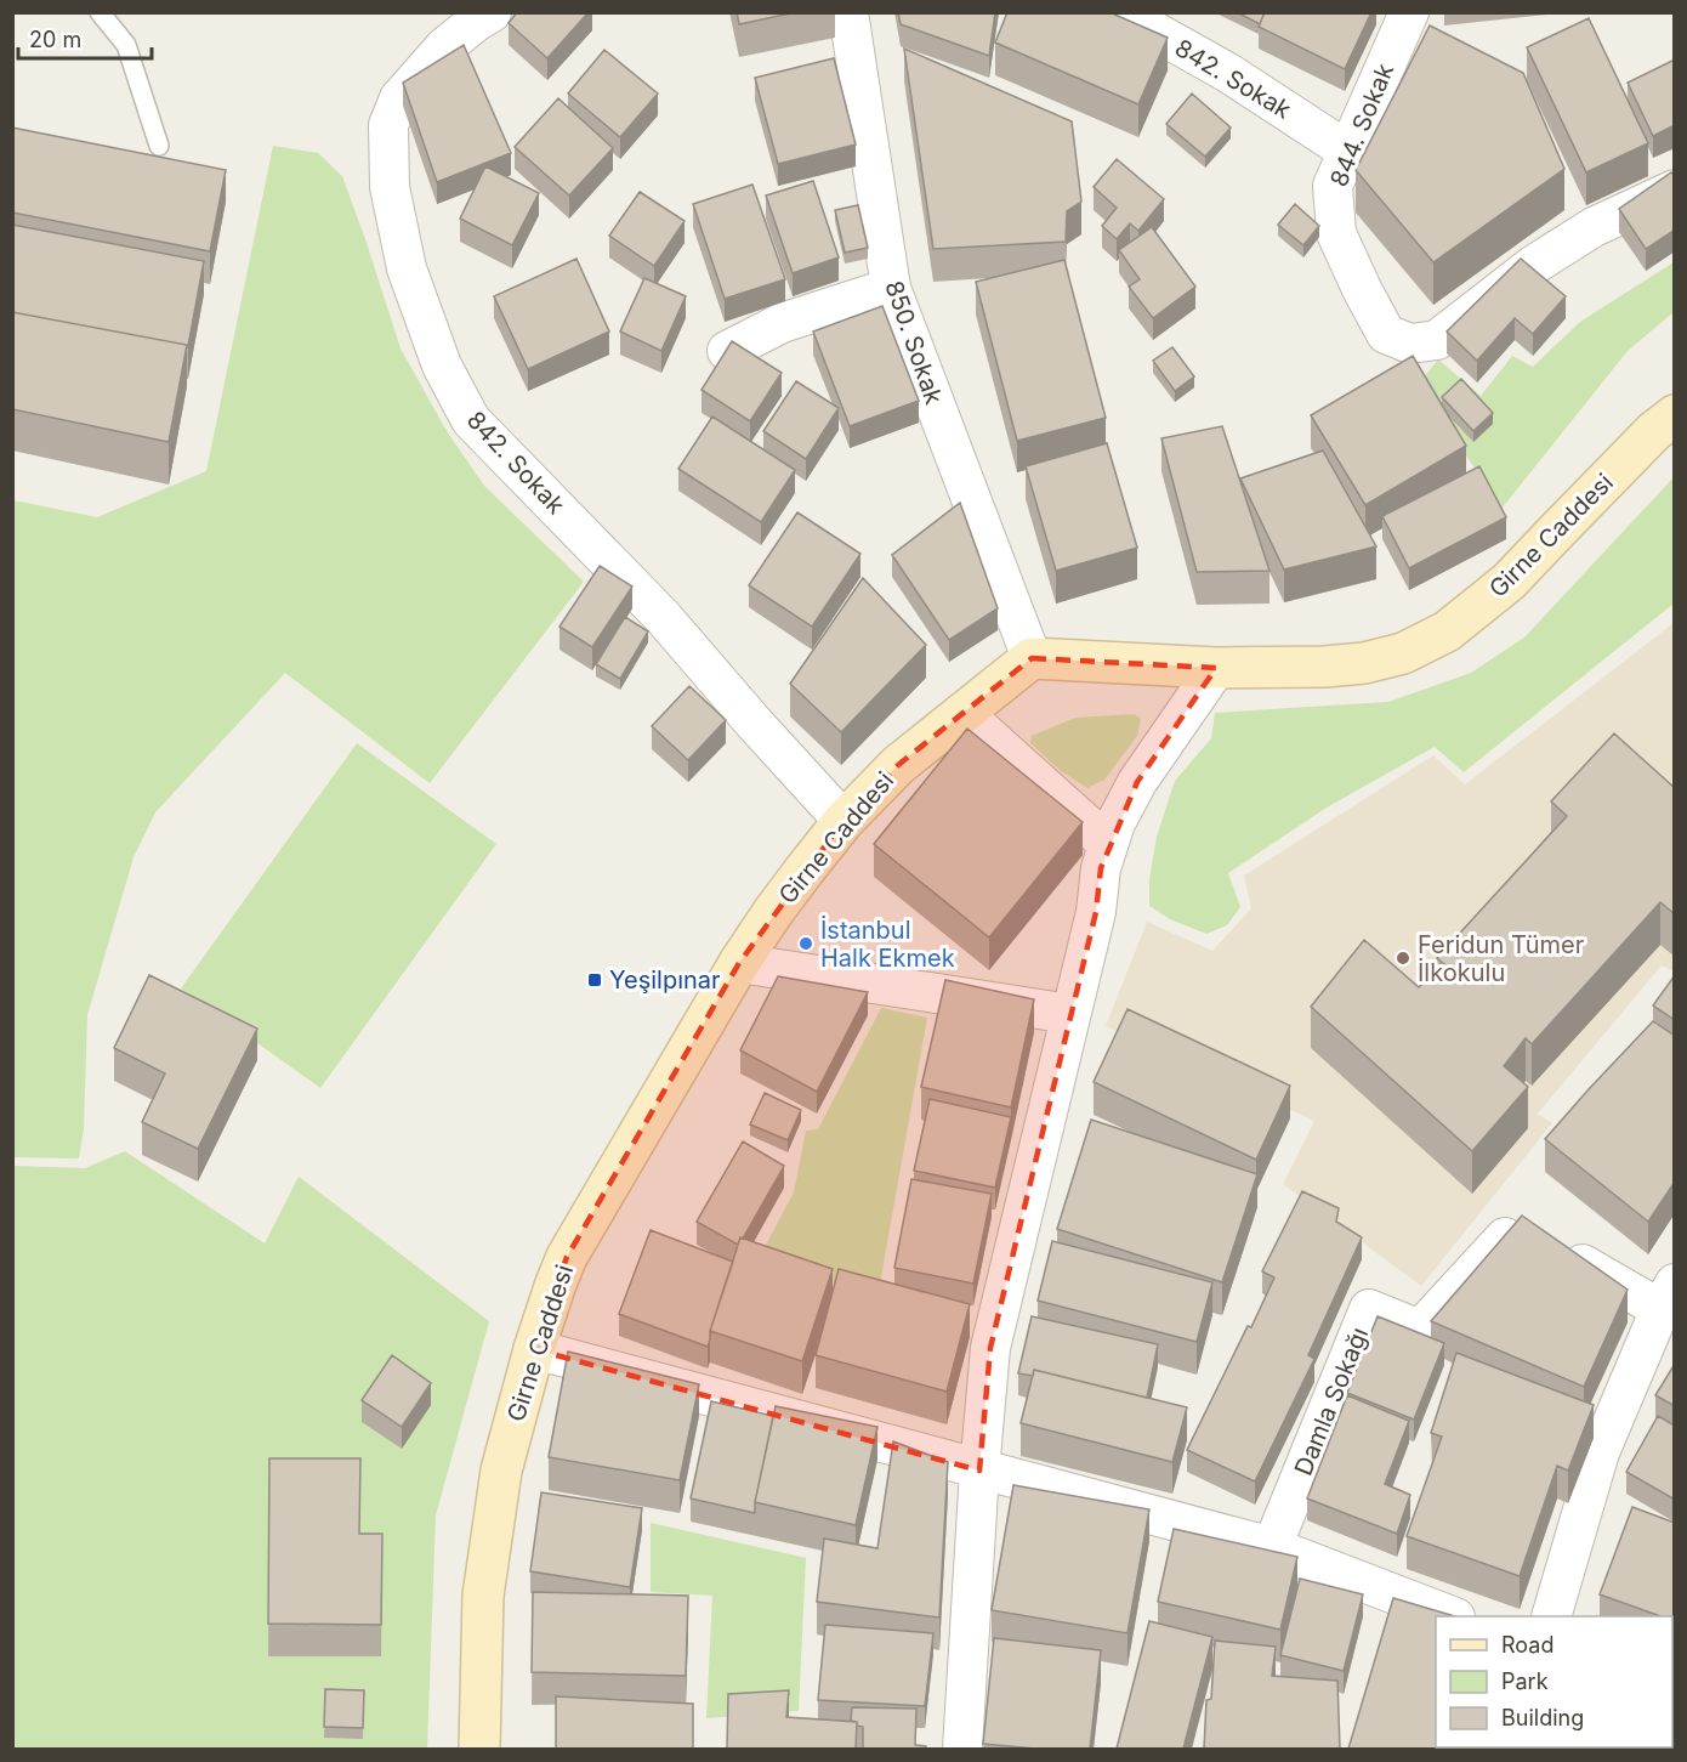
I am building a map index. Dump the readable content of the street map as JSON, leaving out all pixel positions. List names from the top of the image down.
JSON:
{
  "streets": {
    "street": [
      "842. Sokak",
      "844. Sokak",
      "850. Sokak",
      "Girne Caddesi",
      "Damla Sokağı"
    ]
  },
  "crossings": [
    ["842. Sokak", "844. Sokak"],
    ["842. Sokak", "Girne Caddesi"],
    ["850. Sokak", "Girne Caddesi"]
  ],
  "places": {
    "other": ["İstanbul Halk Ekmek", "Feridun Tümer İlkokulu"],
    "transit": ["Yeşilpınar"]
  },
  "legend": ["Road", "Park", "Building"],
  "scale_bar": "20 m"
}
